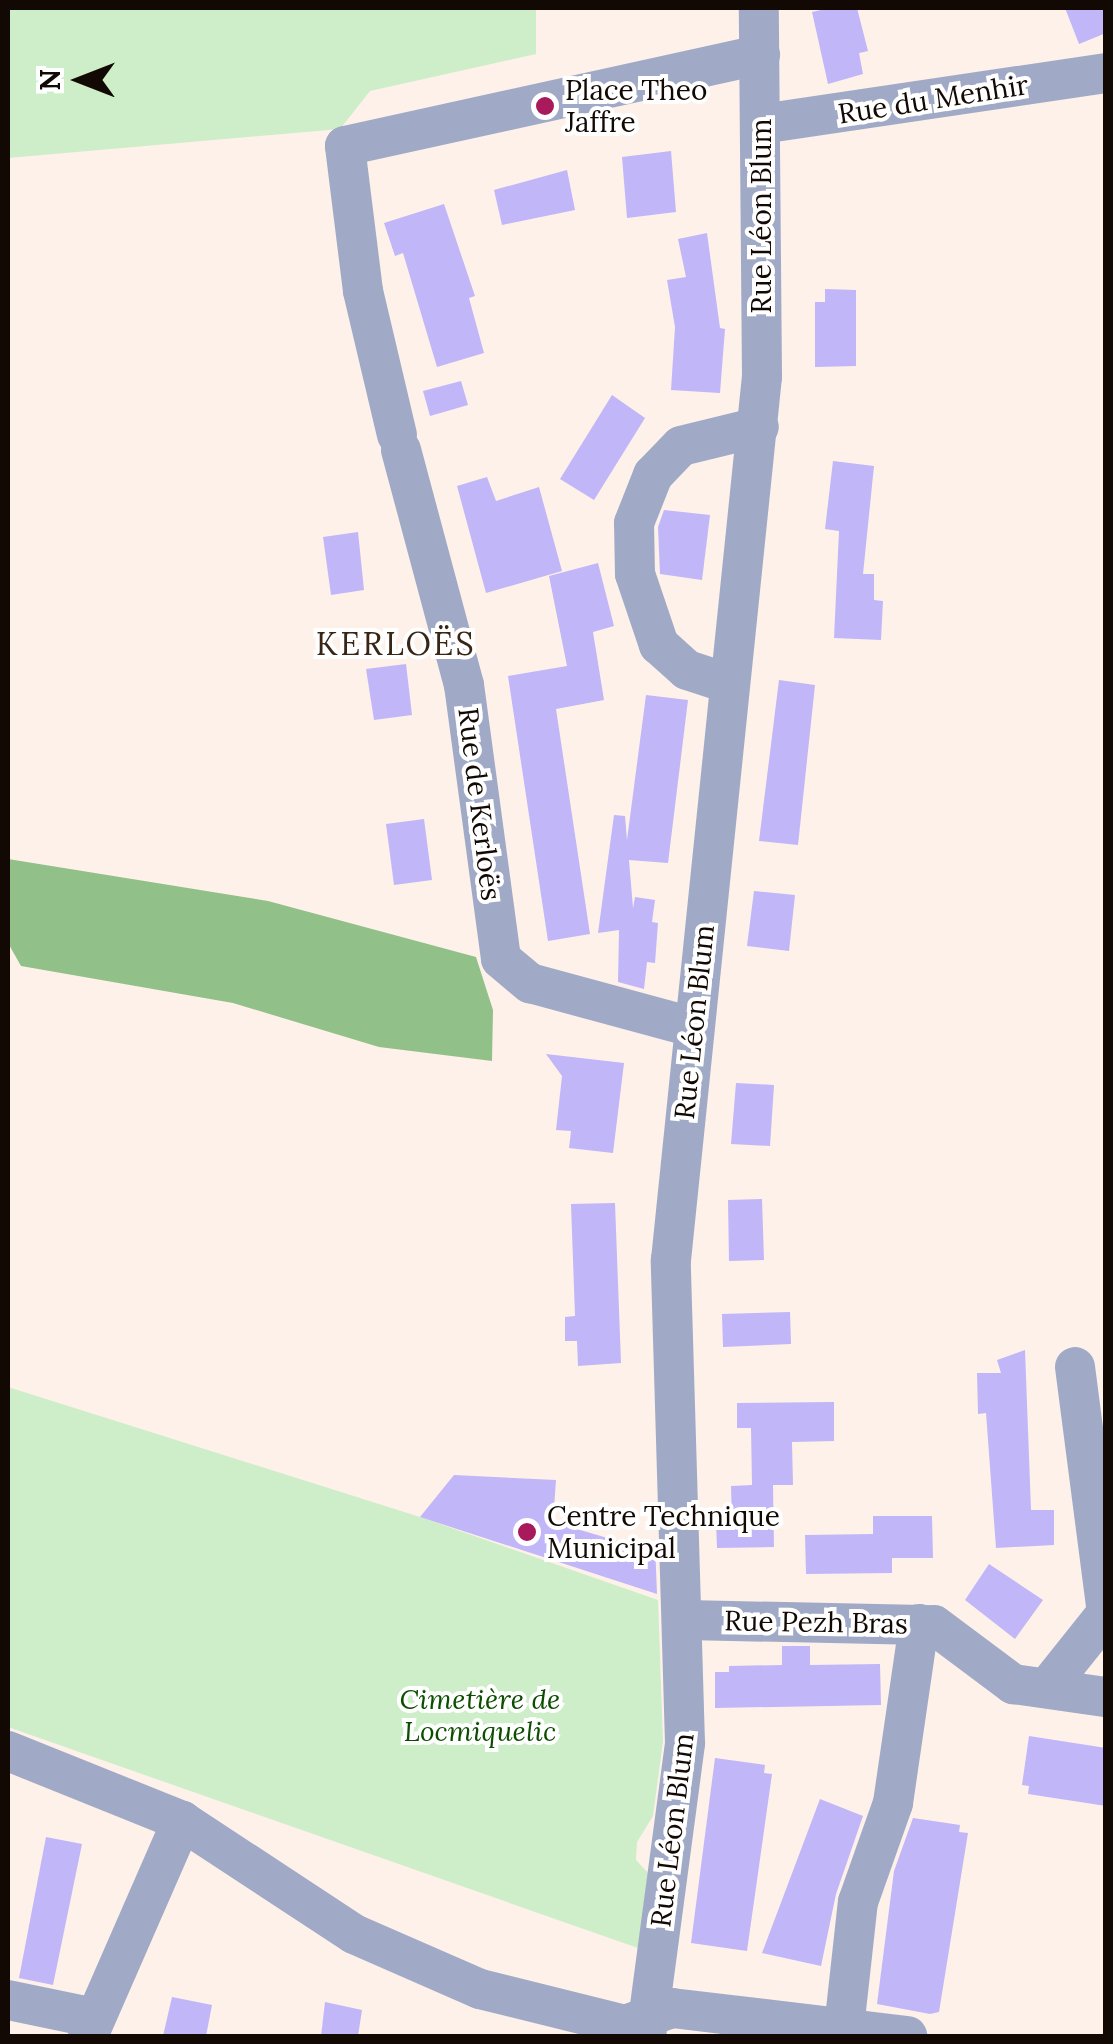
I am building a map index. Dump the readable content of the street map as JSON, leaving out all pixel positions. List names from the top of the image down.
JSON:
{
  "streets": {
    "street": [
      "Rue du Menhir",
      "Rue Léon Blum",
      "Rue de Kerloës",
      "Rue Pezh Bras"
    ]
  },
  "crossings": [
    ["Rue du Menhir", "Rue Léon Blum"],
    ["Rue Léon Blum", "Rue de Kerloës"],
    ["Rue Léon Blum", "Rue Pezh Bras"]
  ],
  "districts": ["KERLOËS"],
  "parks": ["Cimetière de Locmiquelic"],
  "places": ["Place Theo Jaffre", "Centre Technique Municipal"],
  "north": "left"
}
